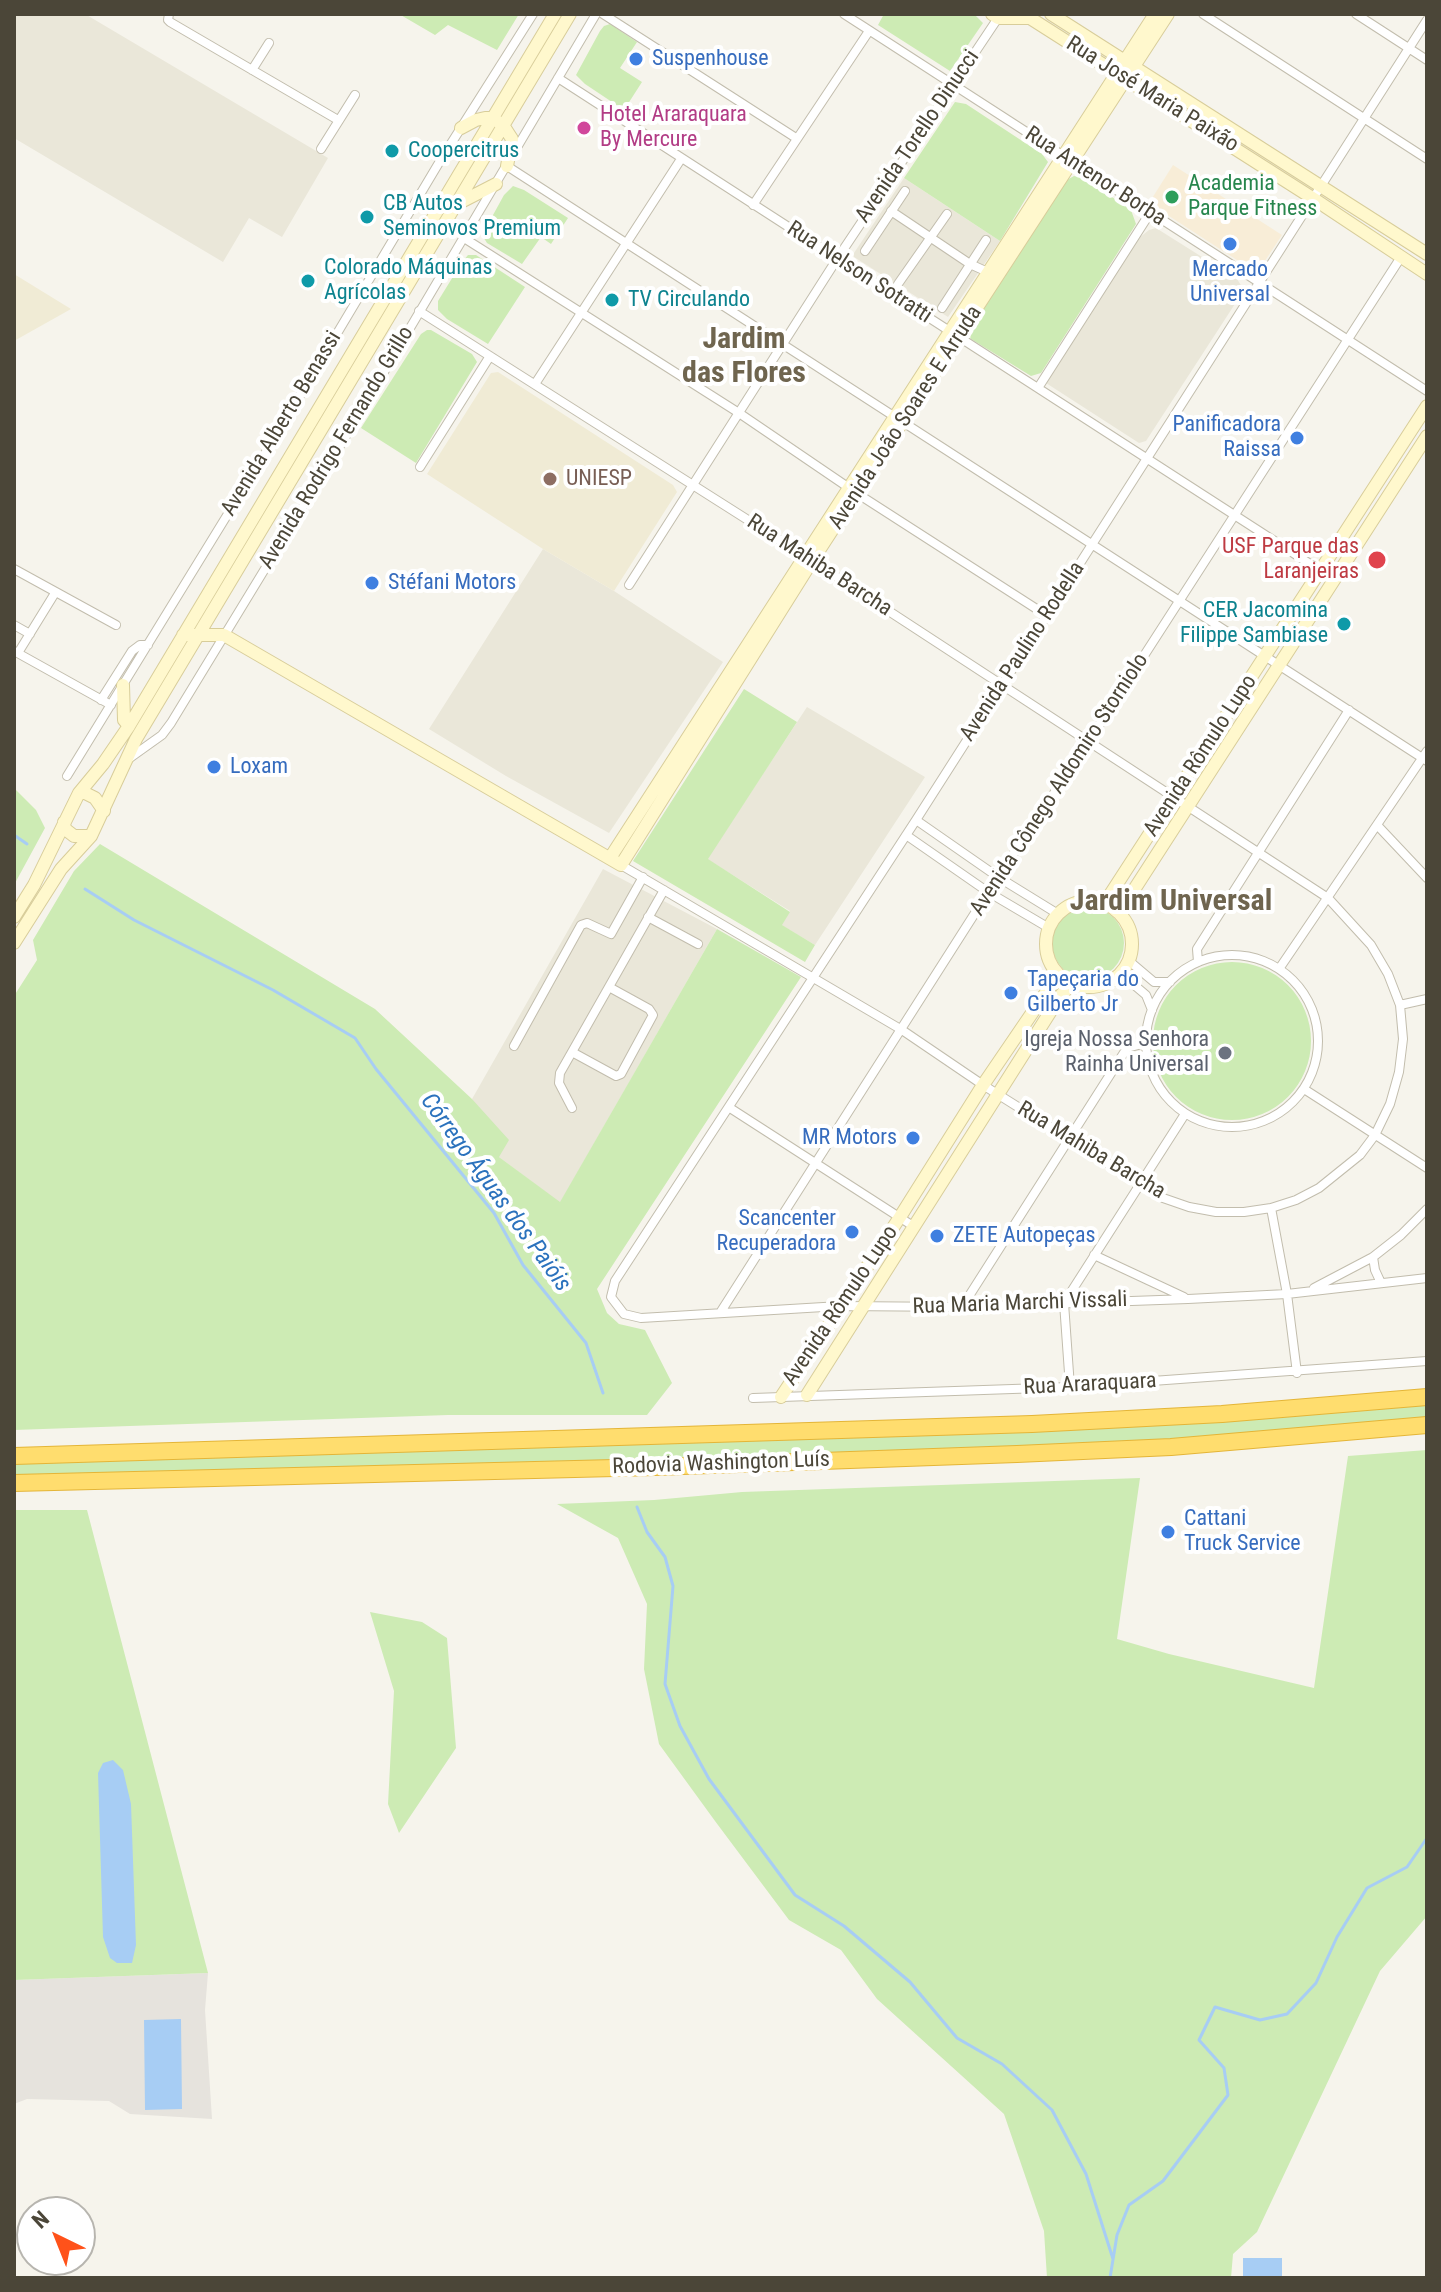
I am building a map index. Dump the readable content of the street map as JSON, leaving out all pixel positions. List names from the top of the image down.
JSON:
{
  "streets": {
    "highway": ["Rodovia Washington Luís"],
    "street": [
      "Rua José Maria Paixão",
      "Avenida Torello Dinucci",
      "Rua Antenor Borba",
      "Rua Nelson Sotratti",
      "Avenida João Soares E Arruda",
      "Avenida Alberto Benassi",
      "Avenida Rodrigo Fernando Grillo",
      "Rua Mahiba Barcha",
      "Avenida Paulino Rodella",
      "Avenida Rômulo Lupo",
      "Avenida Cônego Aldomiro Storniolo",
      "Rua Maria Marchi Vissali",
      "Rua Araraquara"
    ]
  },
  "crossings": [
    ["Rua José Maria Paixão", "Avenida Torello Dinucci"],
    ["Rua José Maria Paixão", "Avenida João Soares E Arruda"],
    ["Rua José Maria Paixão", "Avenida Paulino Rodella"],
    ["Rua José Maria Paixão", "Avenida Cônego Aldomiro Storniolo"],
    ["Avenida Torello Dinucci", "Rua Antenor Borba"],
    ["Avenida Torello Dinucci", "Rua Nelson Sotratti"],
    ["Avenida Torello Dinucci", "Rua Mahiba Barcha"],
    ["Rua Antenor Borba", "Avenida João Soares E Arruda"],
    ["Rua Antenor Borba", "Avenida Paulino Rodella"],
    ["Rua Antenor Borba", "Avenida Cônego Aldomiro Storniolo"],
    ["Rua Nelson Sotratti", "Avenida João Soares E Arruda"],
    ["Rua Nelson Sotratti", "Avenida Rodrigo Fernando Grillo"],
    ["Rua Nelson Sotratti", "Avenida Paulino Rodella"],
    ["Rua Nelson Sotratti", "Avenida Rômulo Lupo"],
    ["Rua Nelson Sotratti", "Avenida Cônego Aldomiro Storniolo"],
    ["Avenida João Soares E Arruda", "Rua Mahiba Barcha"],
    ["Avenida Rodrigo Fernando Grillo", "Rua Mahiba Barcha"],
    ["Rua Mahiba Barcha", "Avenida Paulino Rodella"],
    ["Rua Mahiba Barcha", "Avenida Rômulo Lupo"],
    ["Rua Mahiba Barcha", "Avenida Cônego Aldomiro Storniolo"],
    ["Avenida Paulino Rodella", "Rua Maria Marchi Vissali"],
    ["Avenida Rômulo Lupo", "Rua Maria Marchi Vissali"],
    ["Avenida Rômulo Lupo", "Rua Araraquara"],
    ["Avenida Cônego Aldomiro Storniolo", "Rua Maria Marchi Vissali"]
  ],
  "districts": ["Jardim das Flores", "Jardim Universal"],
  "water": ["Córrego Águas dos Paióis"],
  "places": [
    "Suspenhouse",
    "Hotel Araraquara By Mercure",
    "Coopercitrus",
    "Academia Parque Fitness",
    "CB Autos Seminovos Premium",
    "Mercado Universal",
    "Colorado Máquinas Agrícolas",
    "TV Circulando",
    "Panificadora Raissa",
    "UNIESP",
    "USF Parque das Laranjeiras",
    "Stéfani Motors",
    "CER Jacomina Filippe Sambiase",
    "Loxam",
    "Tapeçaria do Gilberto Jr",
    "Igreja Nossa Senhora Rainha Universal",
    "MR Motors",
    "Scancenter Recuperadora",
    "ZETE Autopeças",
    "Cattani Truck Service"
  ],
  "north": "top left"
}
